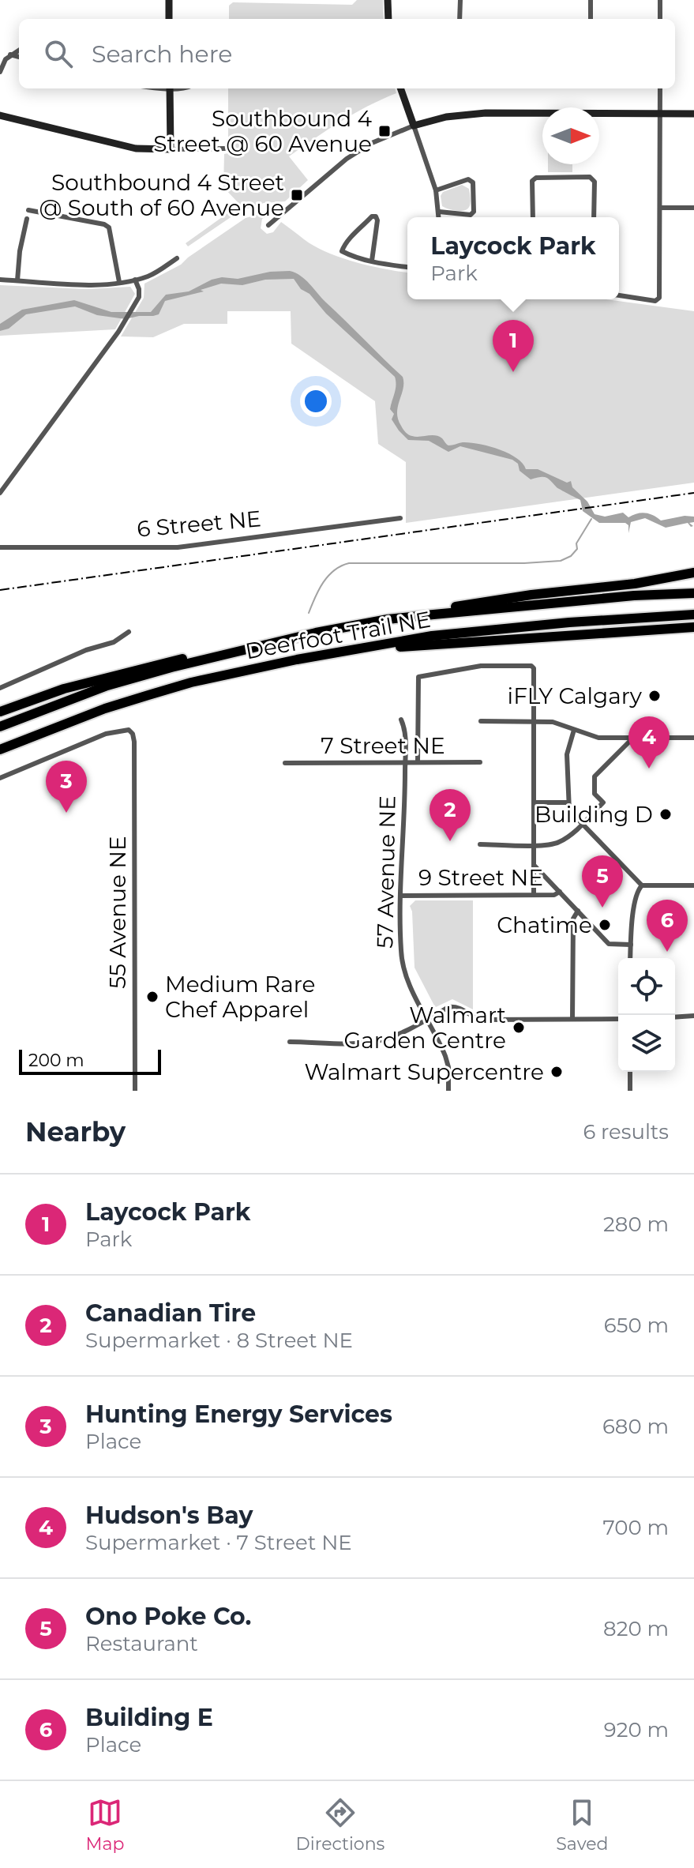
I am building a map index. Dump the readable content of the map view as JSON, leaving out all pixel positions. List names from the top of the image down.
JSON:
{
  "streets": {
    "highway": ["Deerfoot Trail NE"],
    "street": [
      "6 Street NE",
      "7 Street NE",
      "57 Avenue NE",
      "9 Street NE",
      "55 Avenue NE"
    ]
  },
  "crossings": [
    ["7 Street NE", "57 Avenue NE"],
    ["57 Avenue NE", "9 Street NE"]
  ],
  "places": {
    "transit": ["Southbound 4 Street @ 60 Avenue", "Southbound 4 Street @ South of 60 Avenue"],
    "other": [
      "iFLY Calgary",
      "Building D",
      "Chatime",
      "Medium Rare Chef Apparel",
      "Walmart Garden Centre",
      "Walmart Supercentre"
    ]
  },
  "scale_bar": "200 m",
  "north": "right",
  "page": {
    "search": "Search here",
    "popup": ["Laycock Park", "Park"],
    "pins": [
      "1",
      "4",
      "3",
      "2",
      "5",
      "6"
    ],
    "scale": "200 m",
    "heading": ["Nearby", "6 results"],
    "list": [
      {
        "mark": "1",
        "name": "Laycock Park",
        "note": "Park",
        "value": "280 m"
      },
      {
        "mark": "2",
        "name": "Canadian Tire",
        "note": "Supermarket · 8 Street NE",
        "value": "650 m"
      },
      {
        "mark": "3",
        "name": "Hunting Energy Services",
        "note": "Place",
        "value": "680 m"
      },
      {
        "mark": "4",
        "name": "Hudson's Bay",
        "note": "Supermarket · 7 Street NE",
        "value": "700 m"
      },
      {
        "mark": "5",
        "name": "Ono Poke Co.",
        "note": "Restaurant",
        "value": "820 m"
      },
      {
        "mark": "6",
        "name": "Building E",
        "note": "Place",
        "value": "920 m"
      }
    ],
    "nav": ["Map", "Directions", "Saved"]
  }
}
